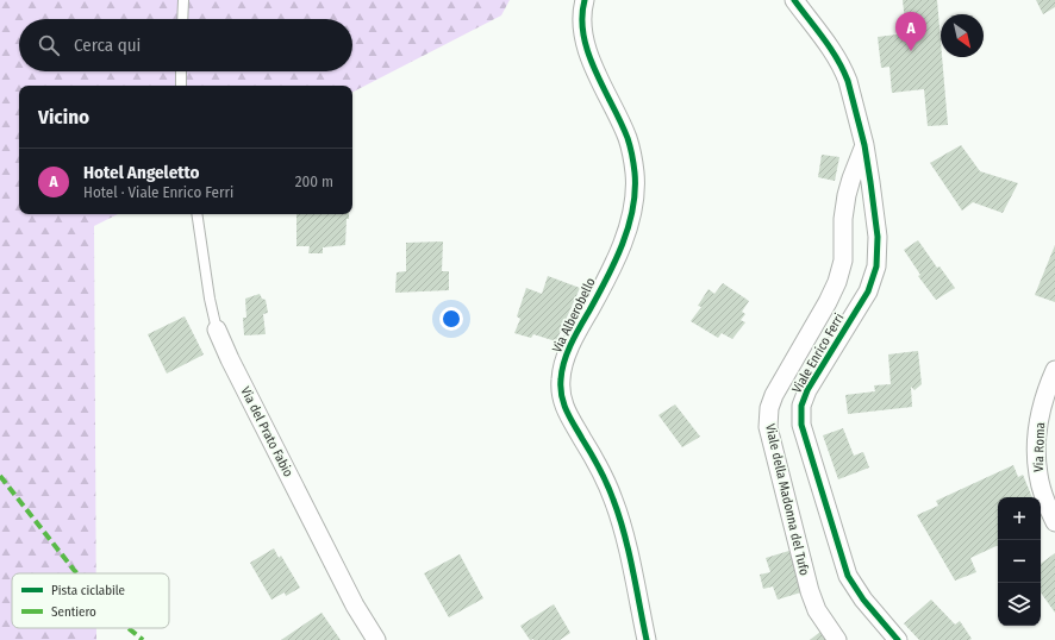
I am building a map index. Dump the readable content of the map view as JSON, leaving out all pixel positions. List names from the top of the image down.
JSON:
{
  "streets": {
    "street": [
      "Via Alberobello",
      "Viale Enrico Ferri",
      "Via del Prato Fabio",
      "Via Roma",
      "Viale della Madonna del Tufo"
    ]
  },
  "crossings": [
    ["Viale Enrico Ferri", "Viale della Madonna del Tufo"]
  ],
  "legend": ["Pista ciclabile", "Sentiero"],
  "north": "bottom right",
  "page": {
    "pins": "A",
    "search": "Cerca qui",
    "heading": "Vicino",
    "list": [
      {
        "mark": "A",
        "name": "Hotel Angeletto",
        "note": "Hotel · Viale Enrico Ferri",
        "value": "200 m"
      }
    ],
    "map_buttons": ["+", "−"]
  }
}
